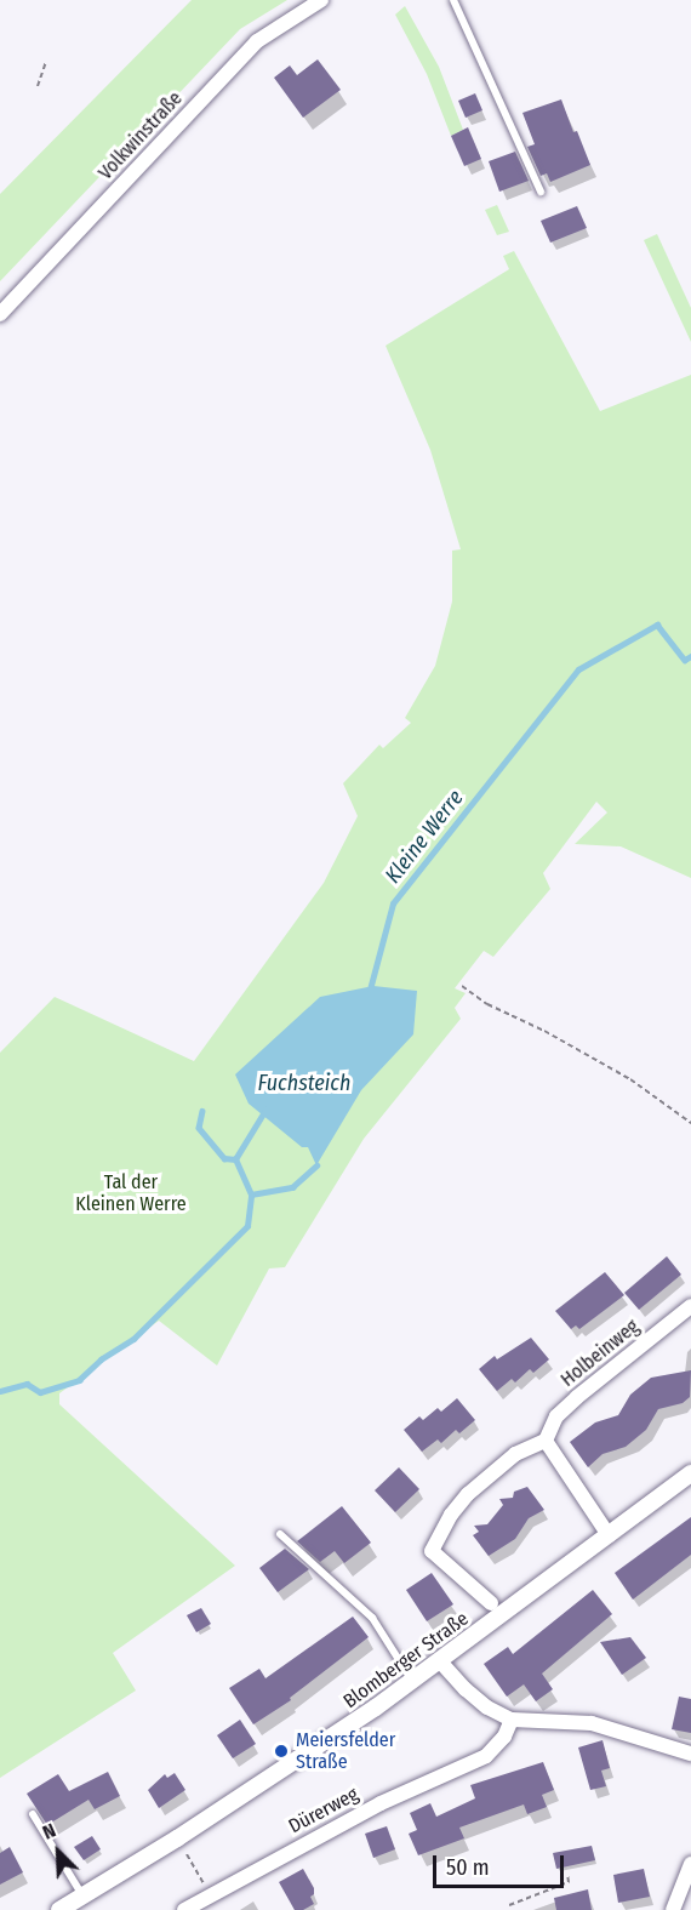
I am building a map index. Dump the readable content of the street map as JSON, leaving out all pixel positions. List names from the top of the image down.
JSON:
{
  "streets": {
    "street": [
      "Volkwinstraße",
      "Holbeinweg",
      "Blomberger Straße",
      "Dürerweg"
    ]
  },
  "water": ["Kleine Werre", "Fuchsteich"],
  "parks": ["Tal der Kleinen Werre"],
  "places": ["Meiersfelder Straße"],
  "scale_bar": "50 m",
  "north": "top left"
}
